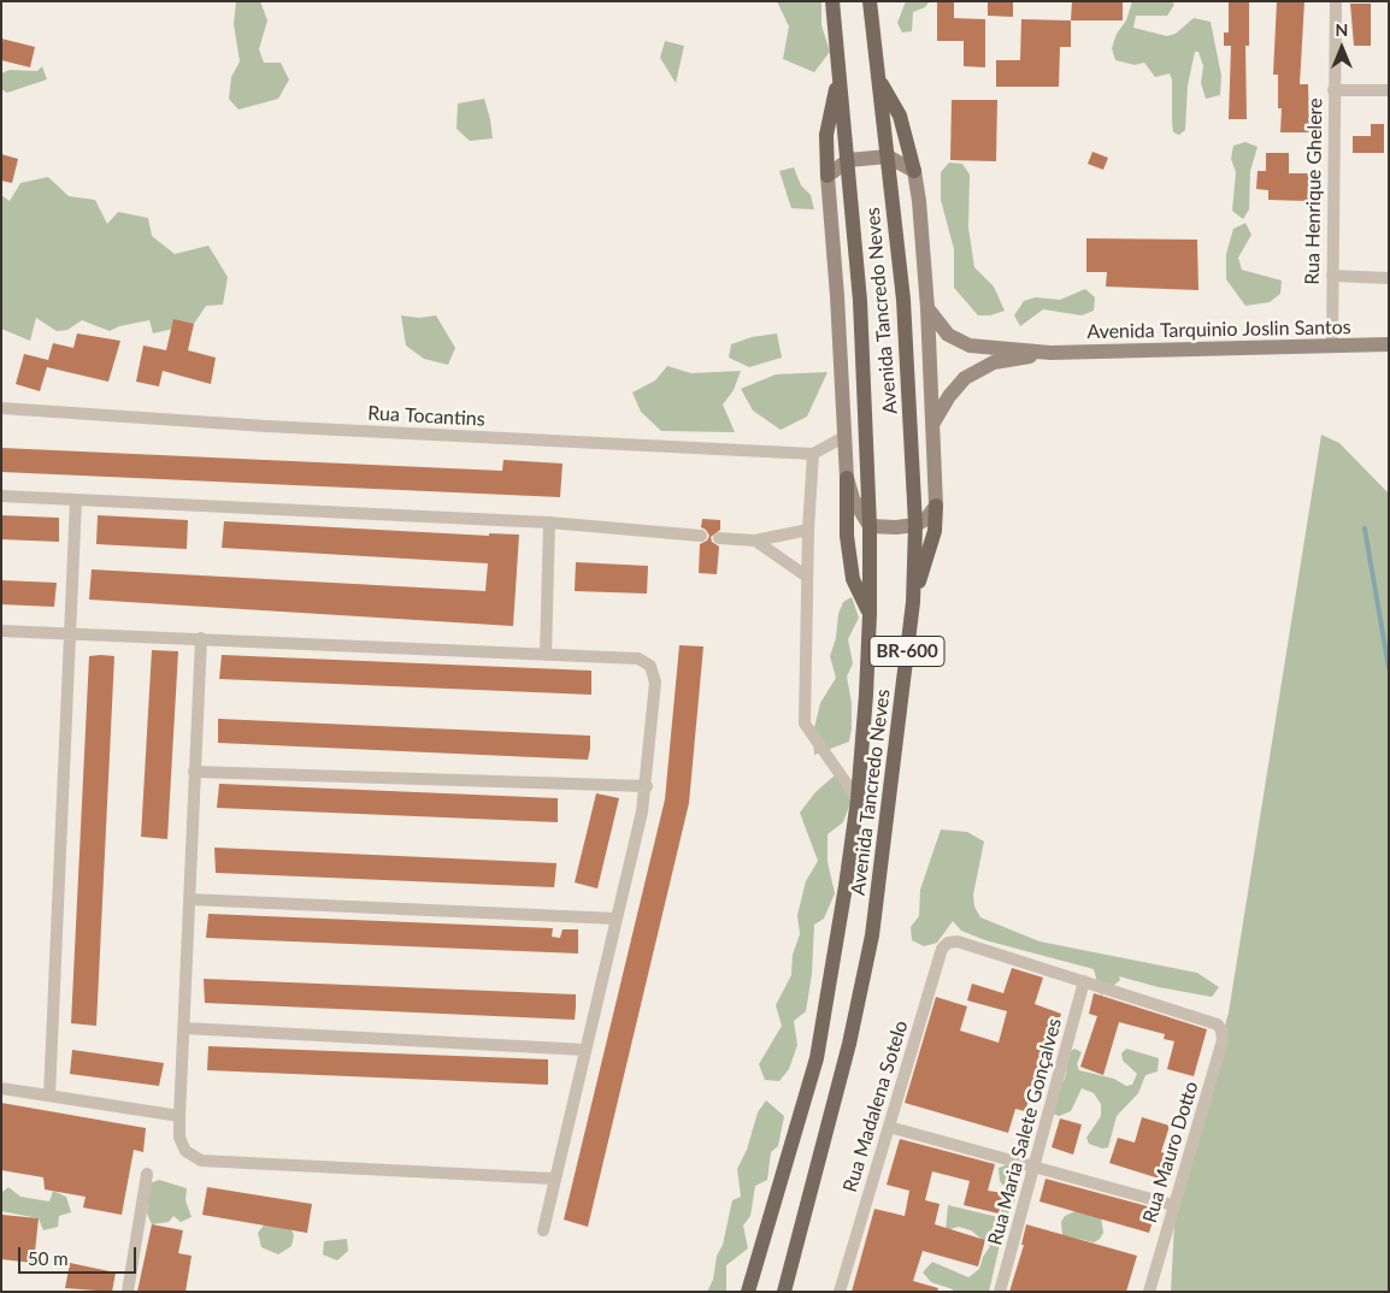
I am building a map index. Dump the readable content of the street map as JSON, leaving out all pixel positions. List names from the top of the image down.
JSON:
{
  "streets": {
    "main road": ["Avenida Tancredo Neves", "Avenida Tarquinio Joslin Santos", "BR-600"],
    "street": [
      "Rua Henrique Ghelere",
      "Rua Tocantins",
      "Rua Madalena Sotelo",
      "Rua Maria Salete Gonçalves",
      "Rua Mauro Dotto"
    ]
  },
  "crossings": [
    ["Rua Henrique Ghelere", "Avenida Tarquinio Joslin Santos"],
    ["Rua Madalena Sotelo", "Rua Maria Salete Gonçalves"],
    ["Rua Madalena Sotelo", "Rua Mauro Dotto"],
    ["Rua Maria Salete Gonçalves", "Rua Mauro Dotto"]
  ],
  "scale_bar": "50 m",
  "north": "top"
}
